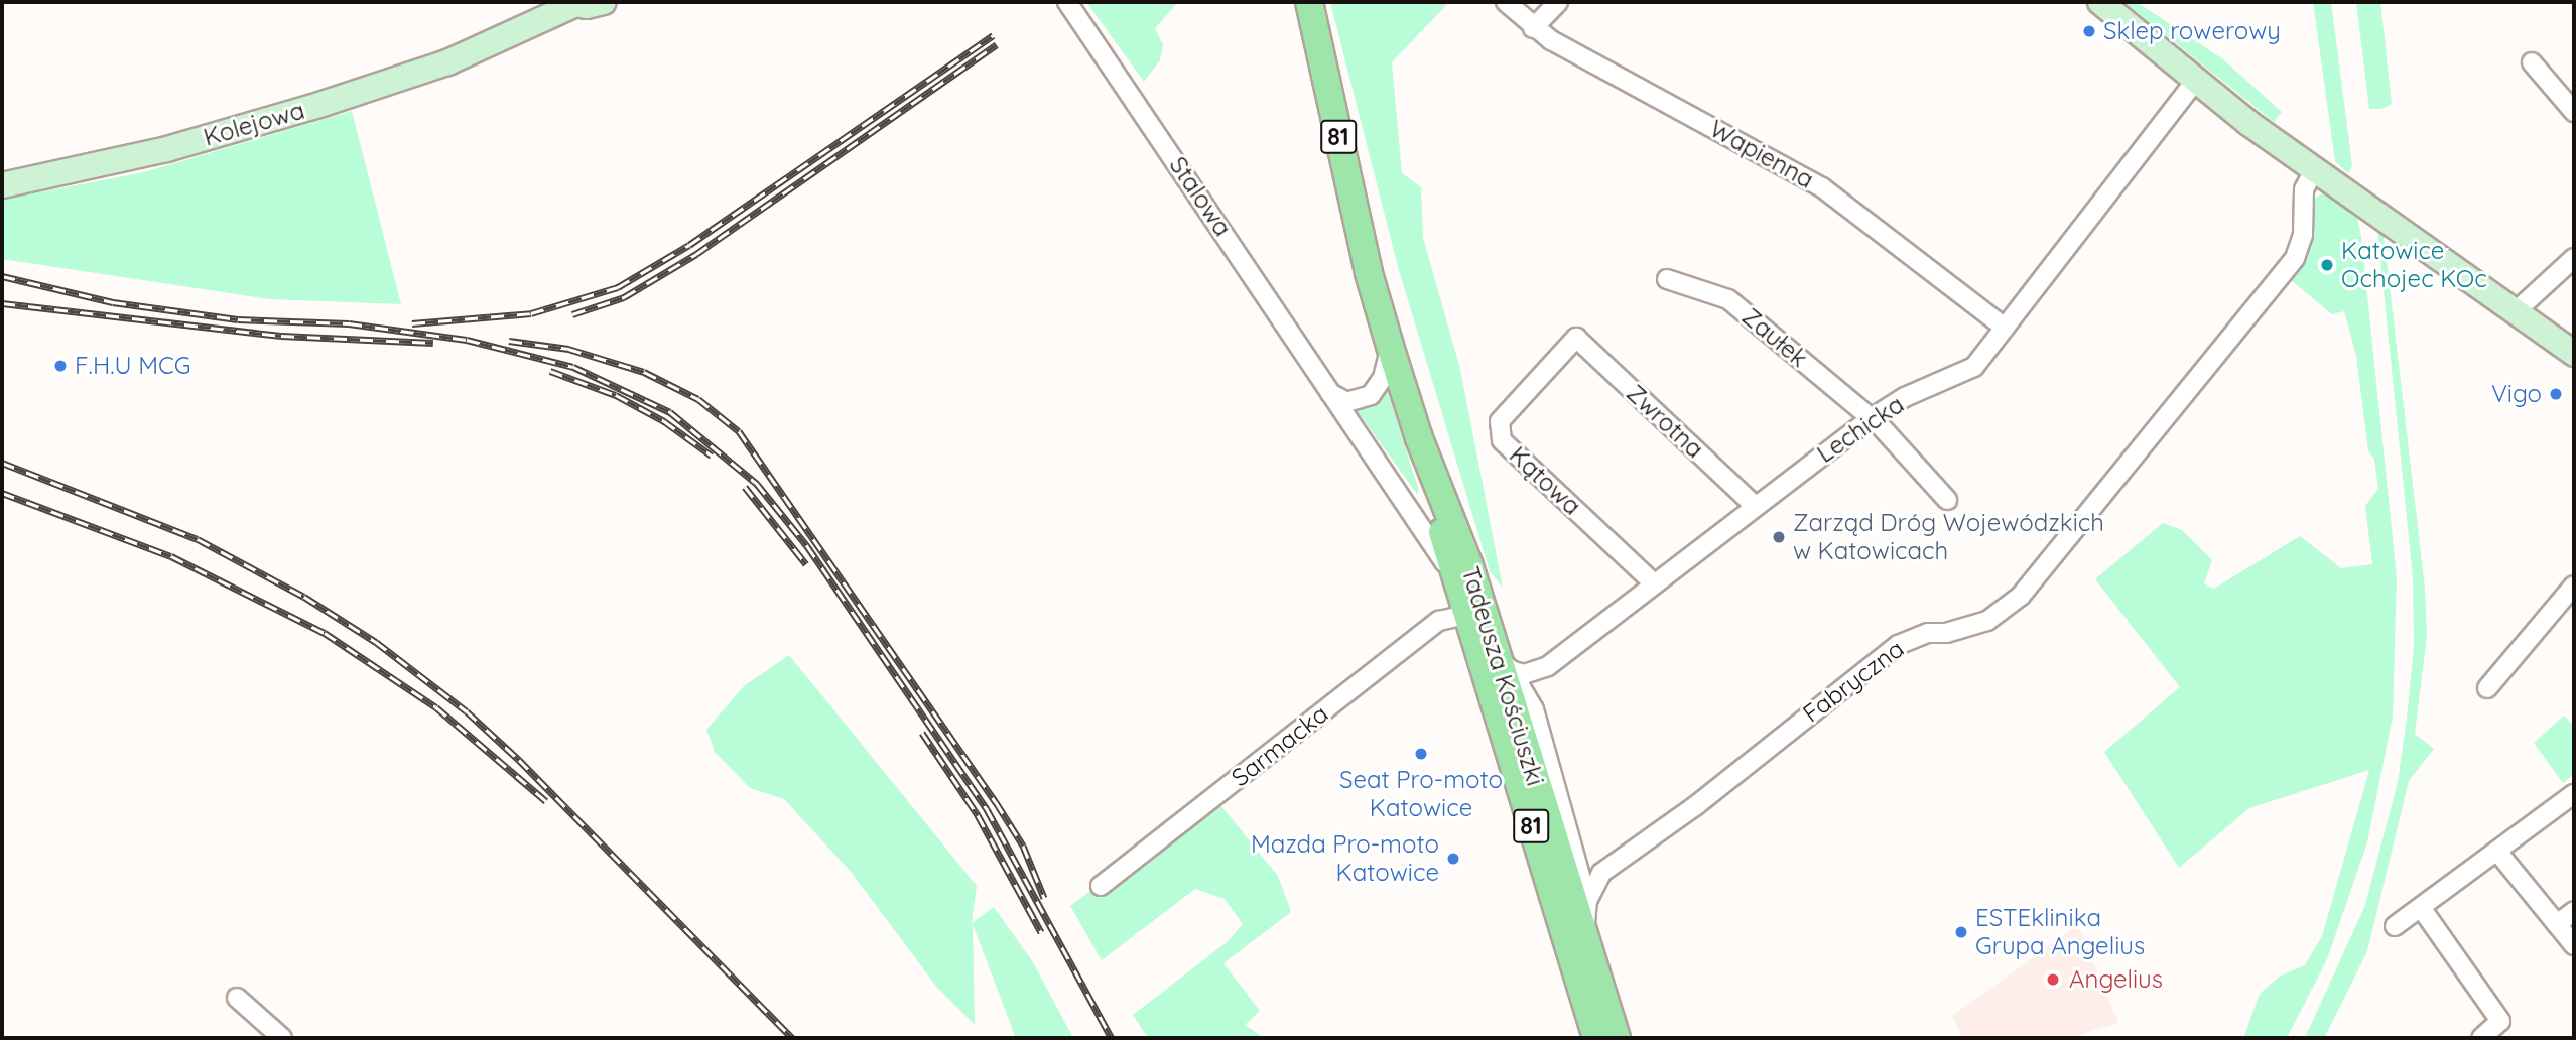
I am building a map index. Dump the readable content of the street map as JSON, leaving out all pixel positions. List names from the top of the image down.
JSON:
{
  "streets": {
    "main road": ["81", "Tadeusza Kościuszki"],
    "street": [
      "Kolejowa",
      "Wapienna",
      "Stalowa",
      "Zaułek",
      "Zwrotna",
      "Lechicka",
      "Kątowa",
      "Fabryczna",
      "Sarmacka"
    ]
  },
  "crossings": [
    ["Wapienna", "Lechicka"],
    ["Stalowa", "Tadeusza Kościuszki"],
    ["Zaułek", "Lechicka"],
    ["Zwrotna", "Lechicka"],
    ["Zwrotna", "Kątowa"],
    ["Lechicka", "Kątowa"],
    ["Tadeusza Kościuszki", "Fabryczna"],
    ["Tadeusza Kościuszki", "Sarmacka"]
  ],
  "places": [
    "Sklep rowerowy",
    "Katowice Ochojec KOc",
    "F.H.U MCG",
    "Vigo",
    "Zarząd Dróg Wojewódzkich w Katowicach",
    "Seat Pro-moto Katowice",
    "Mazda Pro-moto Katowice",
    "ESTEklinika Grupa Angelius",
    "Angelius"
  ]
}
